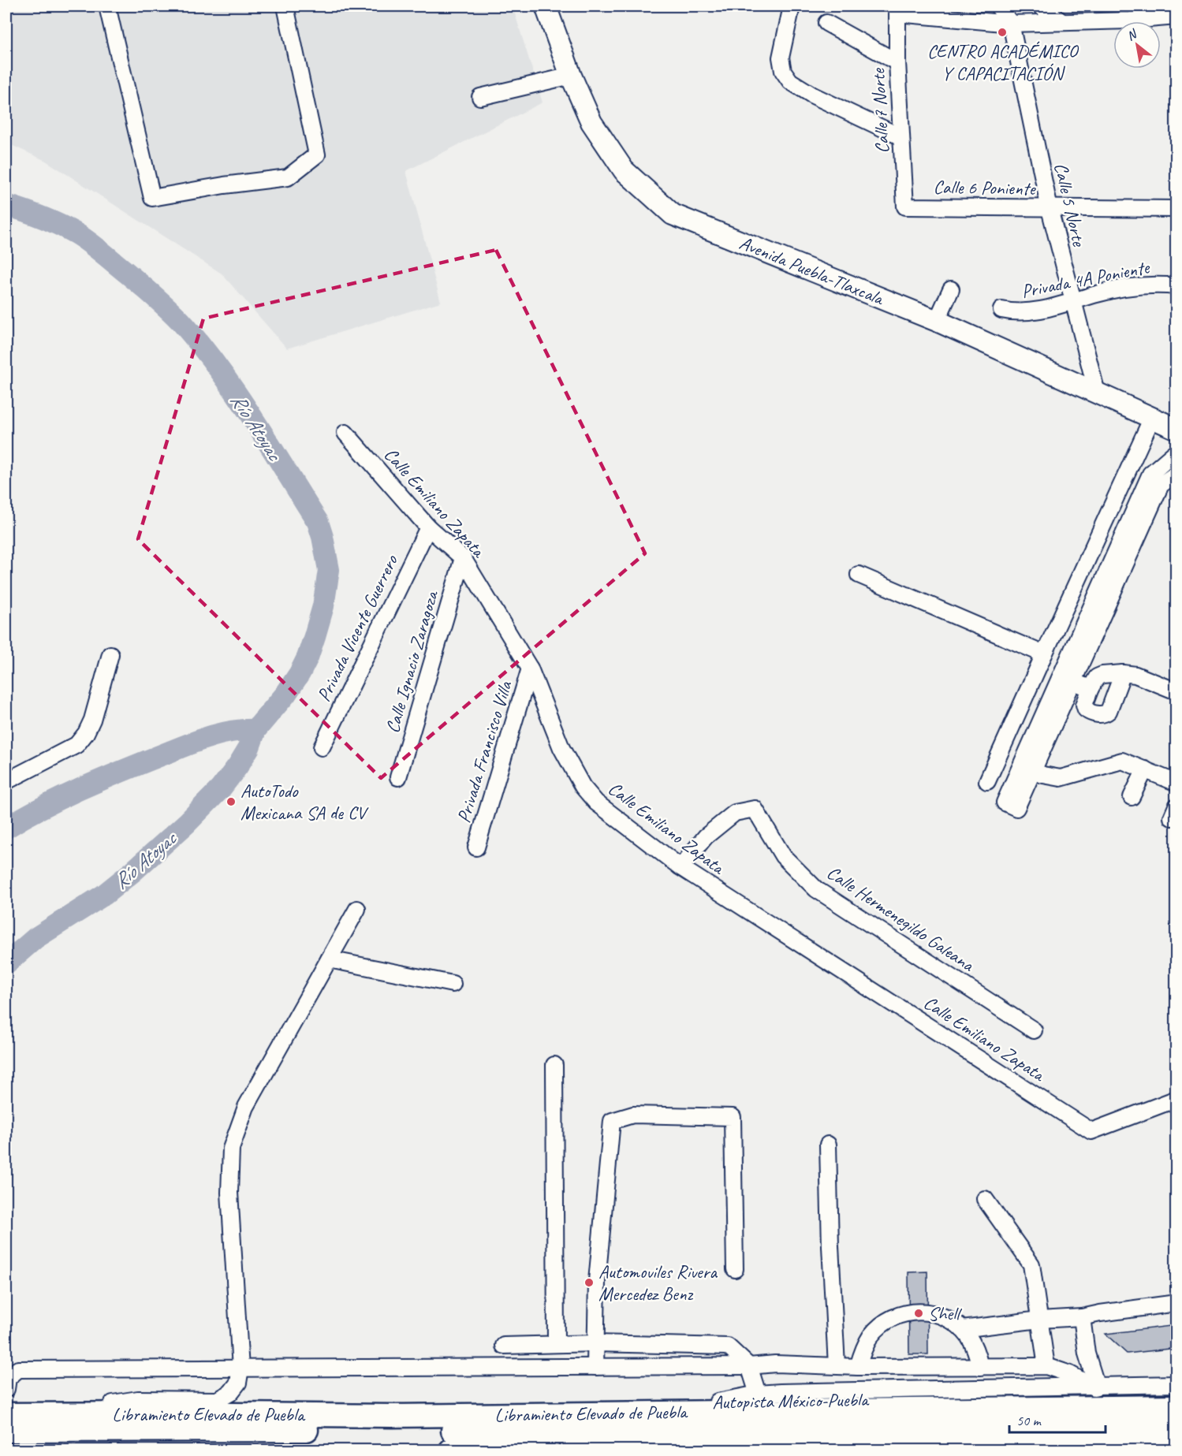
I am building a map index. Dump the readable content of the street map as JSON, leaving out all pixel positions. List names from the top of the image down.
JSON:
{
  "streets": {
    "highway": ["Autopista México-Puebla", "Libramiento Elevado de Puebla"],
    "main road": ["Avenida Puebla-Tlaxcala"],
    "street": [
      "Calle 7 Norte",
      "Calle 6 Poniente",
      "Calle 5 Norte",
      "Privada 4A Poniente",
      "Calle Emiliano Zapata",
      "Privada Vicente Guerrero",
      "Calle Ignacio Zaragoza",
      "Privada Francisco Villa",
      "Calle Hermenegildo Galeana"
    ]
  },
  "crossings": [
    ["Calle 7 Norte", "Calle 6 Poniente"],
    ["Calle 6 Poniente", "Calle 5 Norte"],
    ["Calle 5 Norte", "Avenida Puebla-Tlaxcala"],
    ["Calle 5 Norte", "Privada 4A Poniente"],
    ["Calle Emiliano Zapata", "Privada Vicente Guerrero"],
    ["Calle Emiliano Zapata", "Calle Ignacio Zaragoza"],
    ["Calle Emiliano Zapata", "Privada Francisco Villa"],
    ["Calle Emiliano Zapata", "Calle Hermenegildo Galeana"]
  ],
  "water": ["Río Atoyac"],
  "places": [
    "CENTRO ACADÉMICO Y CAPACITACIÓN",
    "AutoTodo Mexicana SA de CV",
    "Automoviles Rivera Mercedez Benz",
    "Shell"
  ],
  "scale_bar": "50 m",
  "north": "top left"
}
